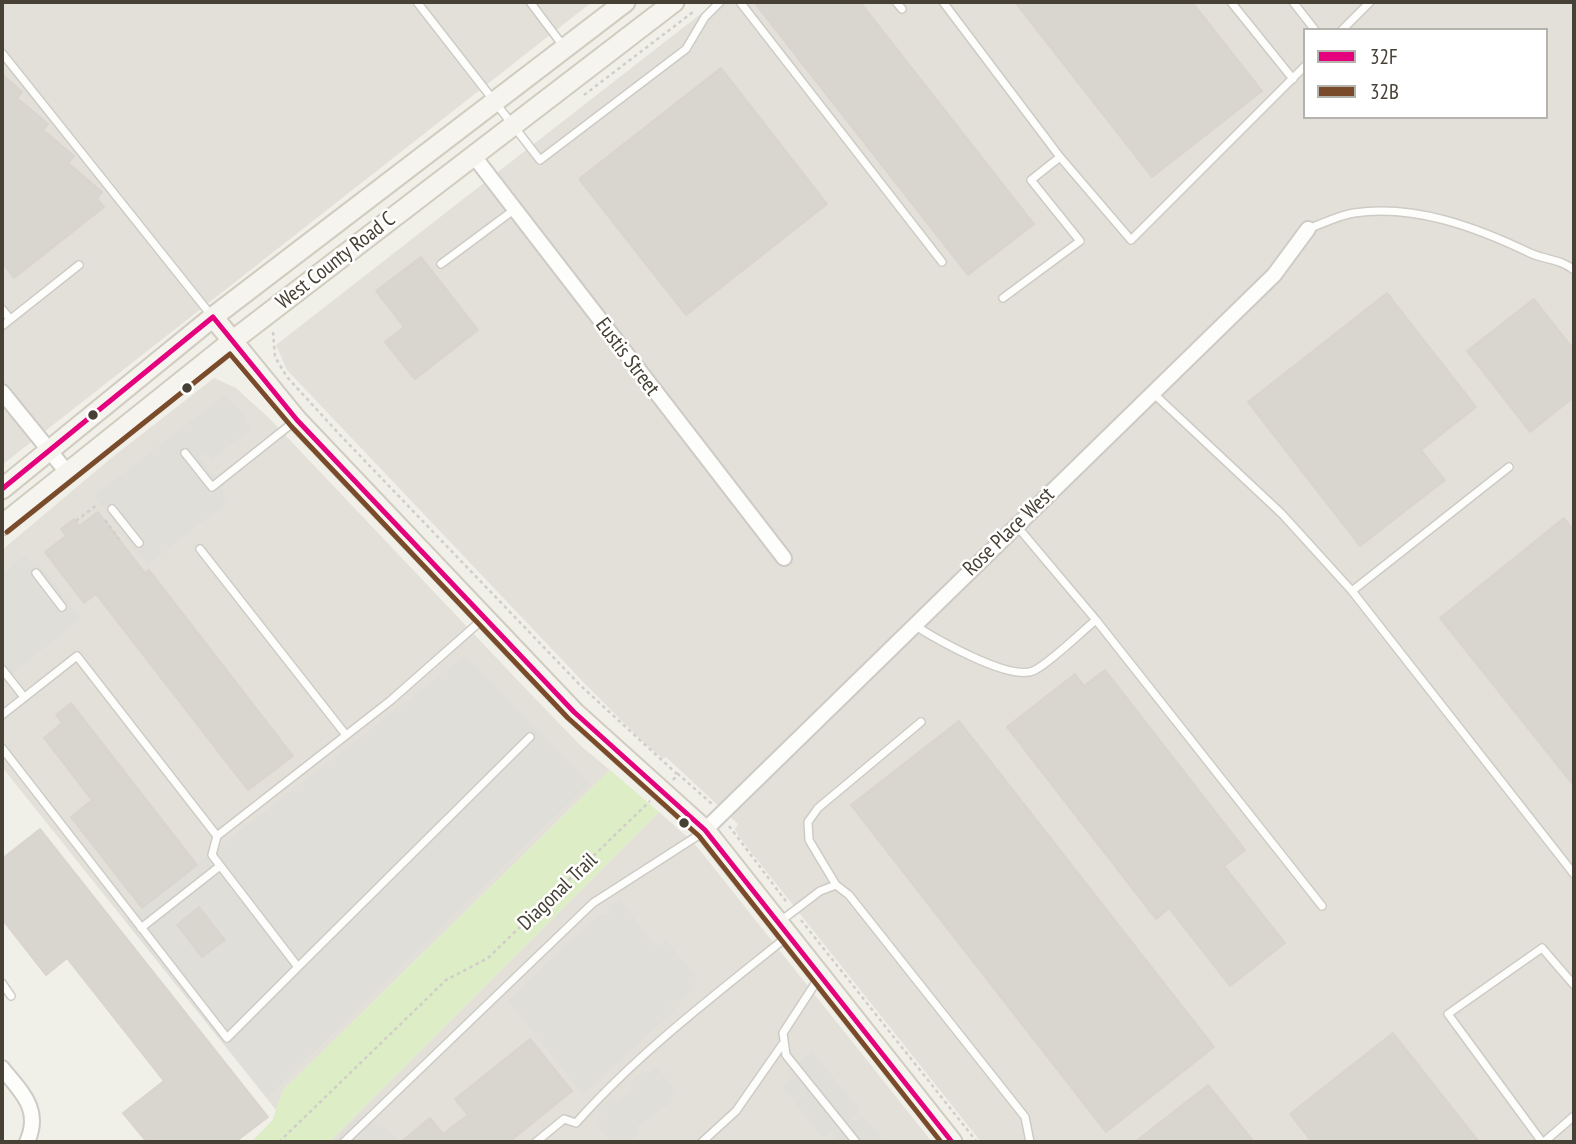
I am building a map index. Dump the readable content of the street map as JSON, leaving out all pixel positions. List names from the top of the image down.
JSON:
{
  "streets": {
    "main road": ["West County Road C"],
    "street": ["Eustis Street", "Rose Place West"],
    "path": ["Diagonal Trail"]
  },
  "crossings": [
    ["West County Road C", "Eustis Street"]
  ],
  "lines": ["transit line 32F", "transit line 32B"],
  "legend": ["32F", "32B"]
}
